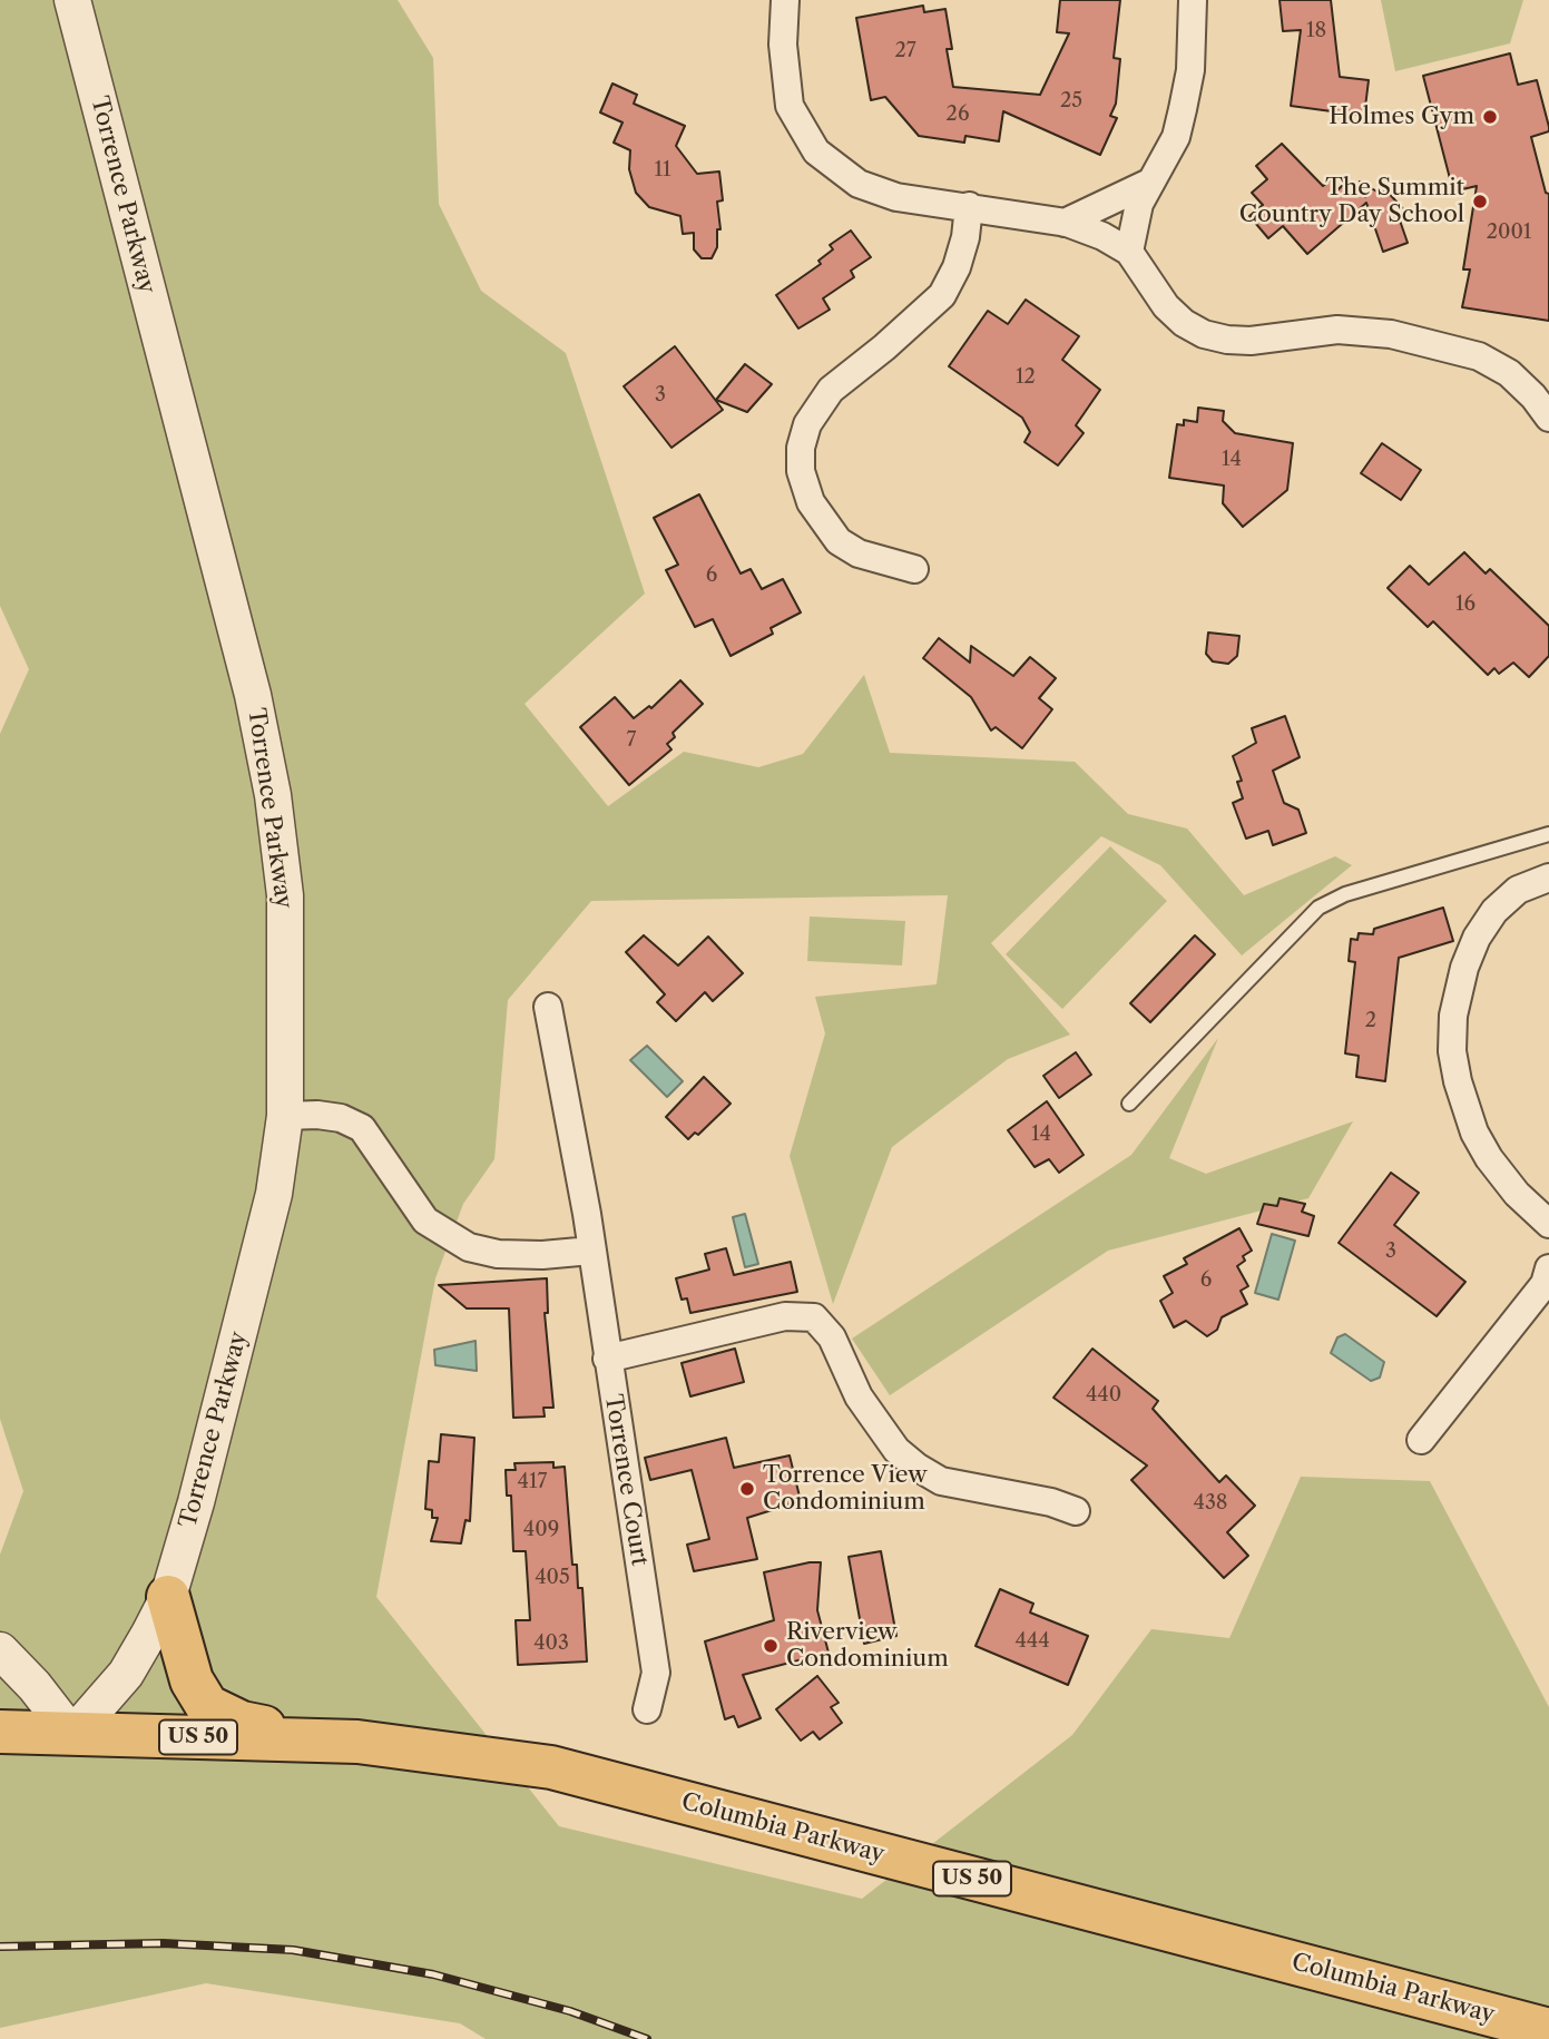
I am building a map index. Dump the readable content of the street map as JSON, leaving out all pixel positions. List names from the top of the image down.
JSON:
{
  "streets": {
    "highway": ["US 50", "Columbia Parkway"],
    "street": ["Torrence Parkway", "Torrence Court"]
  },
  "crossings": [
    ["Torrence Parkway", "Columbia Parkway"]
  ],
  "places": [
    "Holmes Gym",
    "The Summit Country Day School",
    "Torrence View Condominium",
    "Riverview Condominium"
  ],
  "house_numbers": [
    "18",
    "27",
    "25",
    "26",
    "11",
    "2001",
    "12",
    "3",
    "14",
    "6",
    "16",
    "7",
    "2",
    "14",
    "3",
    "6",
    "440",
    "417",
    "438",
    "409",
    "405",
    "444",
    "403"
  ]
}
